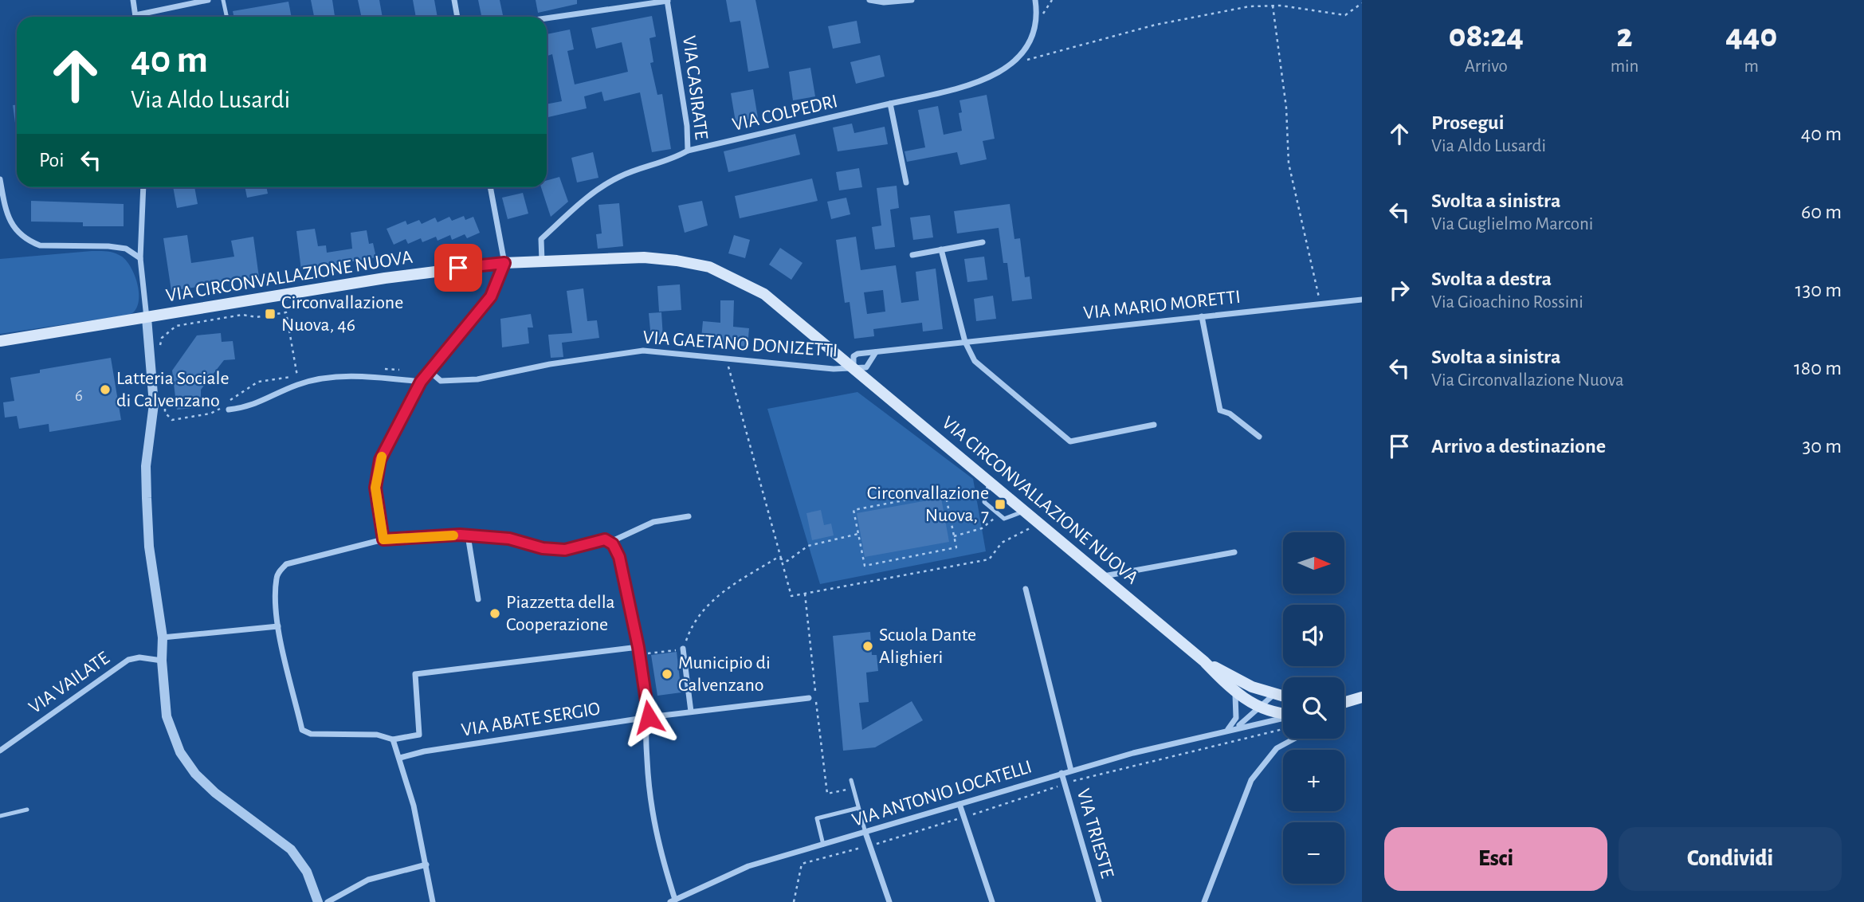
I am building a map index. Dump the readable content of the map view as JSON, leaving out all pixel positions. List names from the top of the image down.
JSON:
{
  "streets": {
    "main road": ["VIA CIRCONVALLAZIONE NUOVA"],
    "street": [
      "VIA CASIRATE",
      "VIA COLPEDRI",
      "VIA MARIO MORETTI",
      "VIA GAETANO DONIZETTI",
      "VIA VAILATE",
      "VIA ABATE SERGIO",
      "VIA ANTONIO LOCATELLI",
      "VIA TRIESTE"
    ]
  },
  "crossings": [
    ["VIA CASIRATE", "VIA COLPEDRI"],
    ["VIA CASIRATE", "VIA CIRCONVALLAZIONE NUOVA"],
    ["VIA CIRCONVALLAZIONE NUOVA", "VIA GAETANO DONIZETTI"],
    ["VIA ANTONIO LOCATELLI", "VIA TRIESTE"]
  ],
  "places": {
    "transit": ["Circonvallazione Nuova, 46", "Circonvallazione Nuova, 7"],
    "other": [
      "Latteria Sociale di Calvenzano",
      "Piazzetta della Cooperazione",
      "Scuola Dante Alighieri",
      "Municipio di Calvenzano"
    ]
  },
  "house_numbers": ["6"],
  "north": "right",
  "page": {
    "eta": [
      "08:24",
      "Arrivo",
      "2",
      "min",
      "440",
      "m"
    ],
    "turn": ["40 m", "Via Aldo Lusardi"],
    "list": [
      {
        "name": "Prosegui",
        "note": "Via Aldo Lusardi",
        "value": "40 m"
      },
      {
        "name": "Svolta a sinistra",
        "note": "Via Guglielmo Marconi",
        "value": "60 m"
      },
      {
        "name": "Svolta a destra",
        "note": "Via Gioachino Rossini",
        "value": "130 m"
      },
      {
        "name": "Svolta a sinistra",
        "note": "Via Circonvallazione Nuova",
        "value": "180 m"
      },
      {
        "name": "Arrivo a destinazione",
        "value": "30 m"
      }
    ],
    "then": "Poi",
    "map_buttons": ["+", "−"],
    "buttons": ["Esci", "Condividi"]
  }
}
